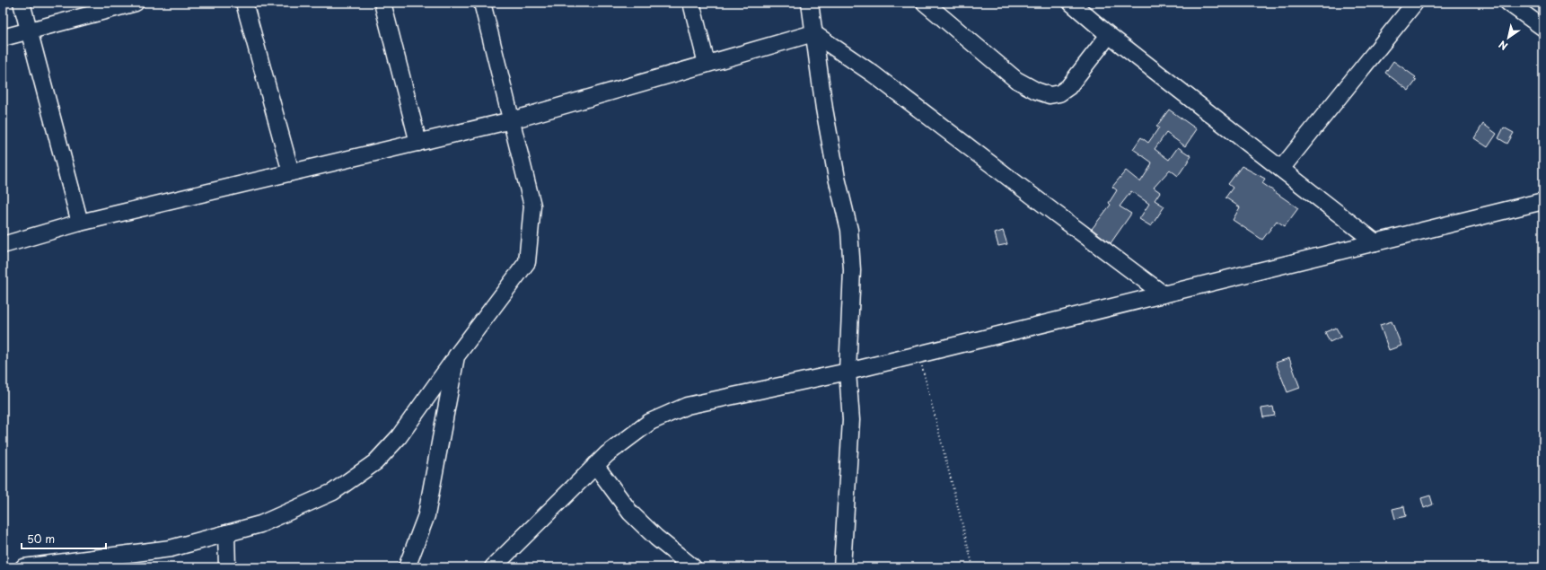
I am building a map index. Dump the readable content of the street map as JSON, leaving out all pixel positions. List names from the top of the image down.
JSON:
{
  "scale_bar": "50 m",
  "north": "bottom left"
}
